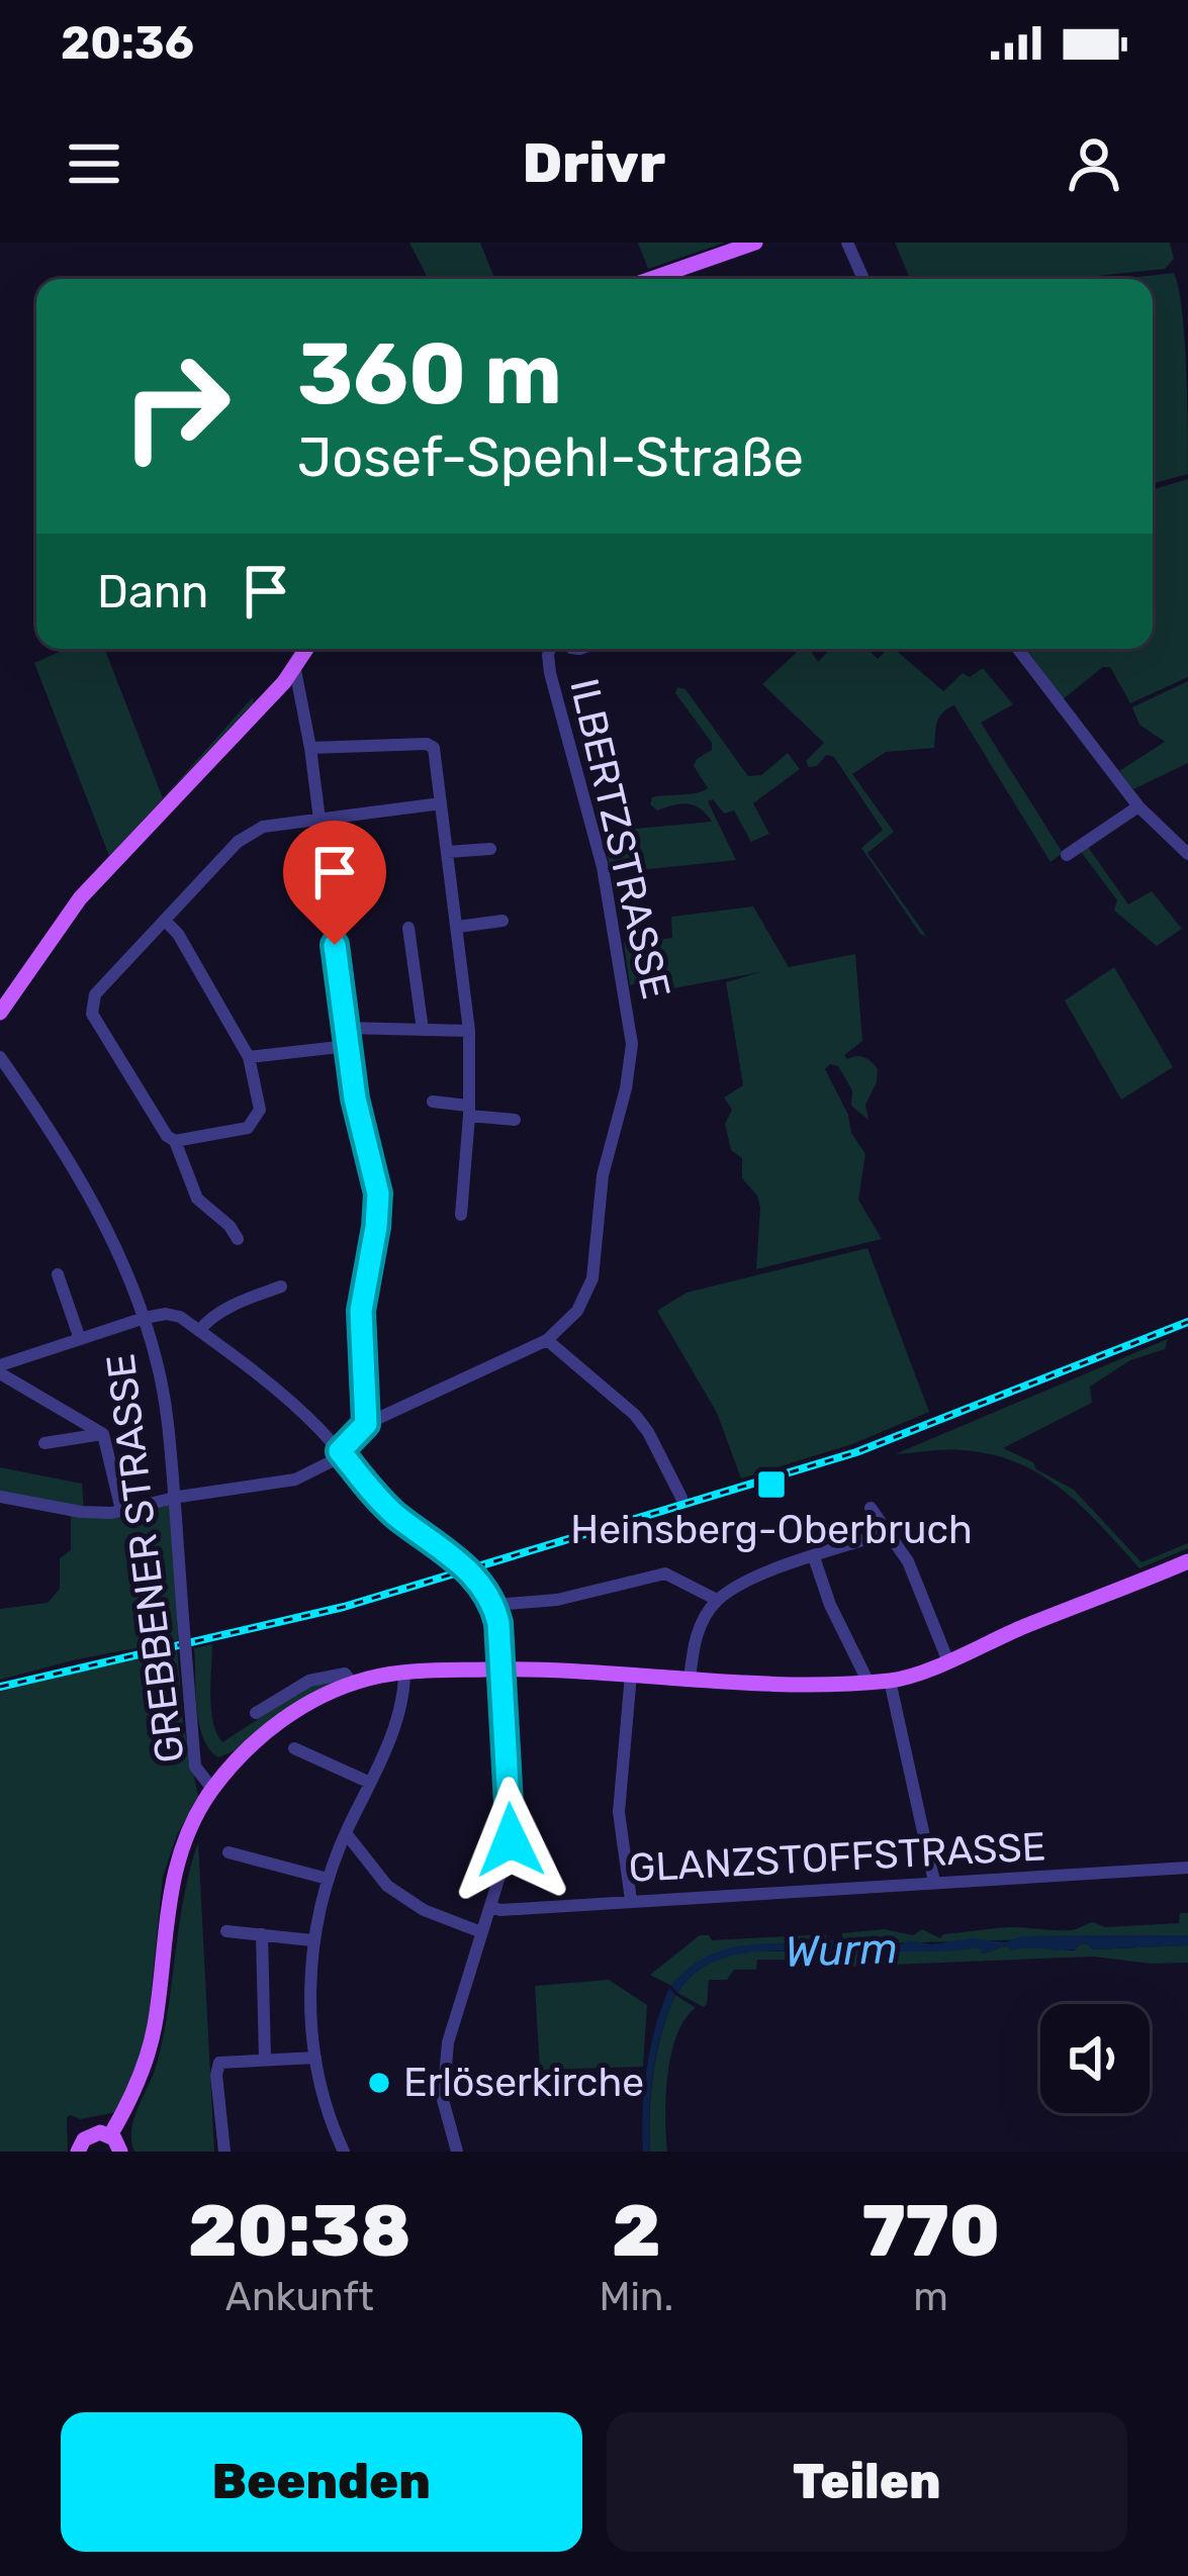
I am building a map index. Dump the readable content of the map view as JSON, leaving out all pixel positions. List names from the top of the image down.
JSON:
{
  "streets": {
    "street": ["ILBERTZSTRASSE", "GREBBENER STRASSE", "GLANZSTOFFSTRASSE"]
  },
  "water": ["Wurm"],
  "places": {
    "transit": ["Heinsberg-Oberbruch"],
    "other": ["Erlöserkirche"]
  },
  "page": {
    "status": "20:36",
    "header": "Drivr",
    "turn": ["360 m", "Josef-Spehl-Straße"],
    "then": "Dann",
    "eta": [
      "20:38",
      "Ankunft",
      "2",
      "Min.",
      "770",
      "m"
    ],
    "buttons": ["Beenden", "Teilen"]
  }
}
